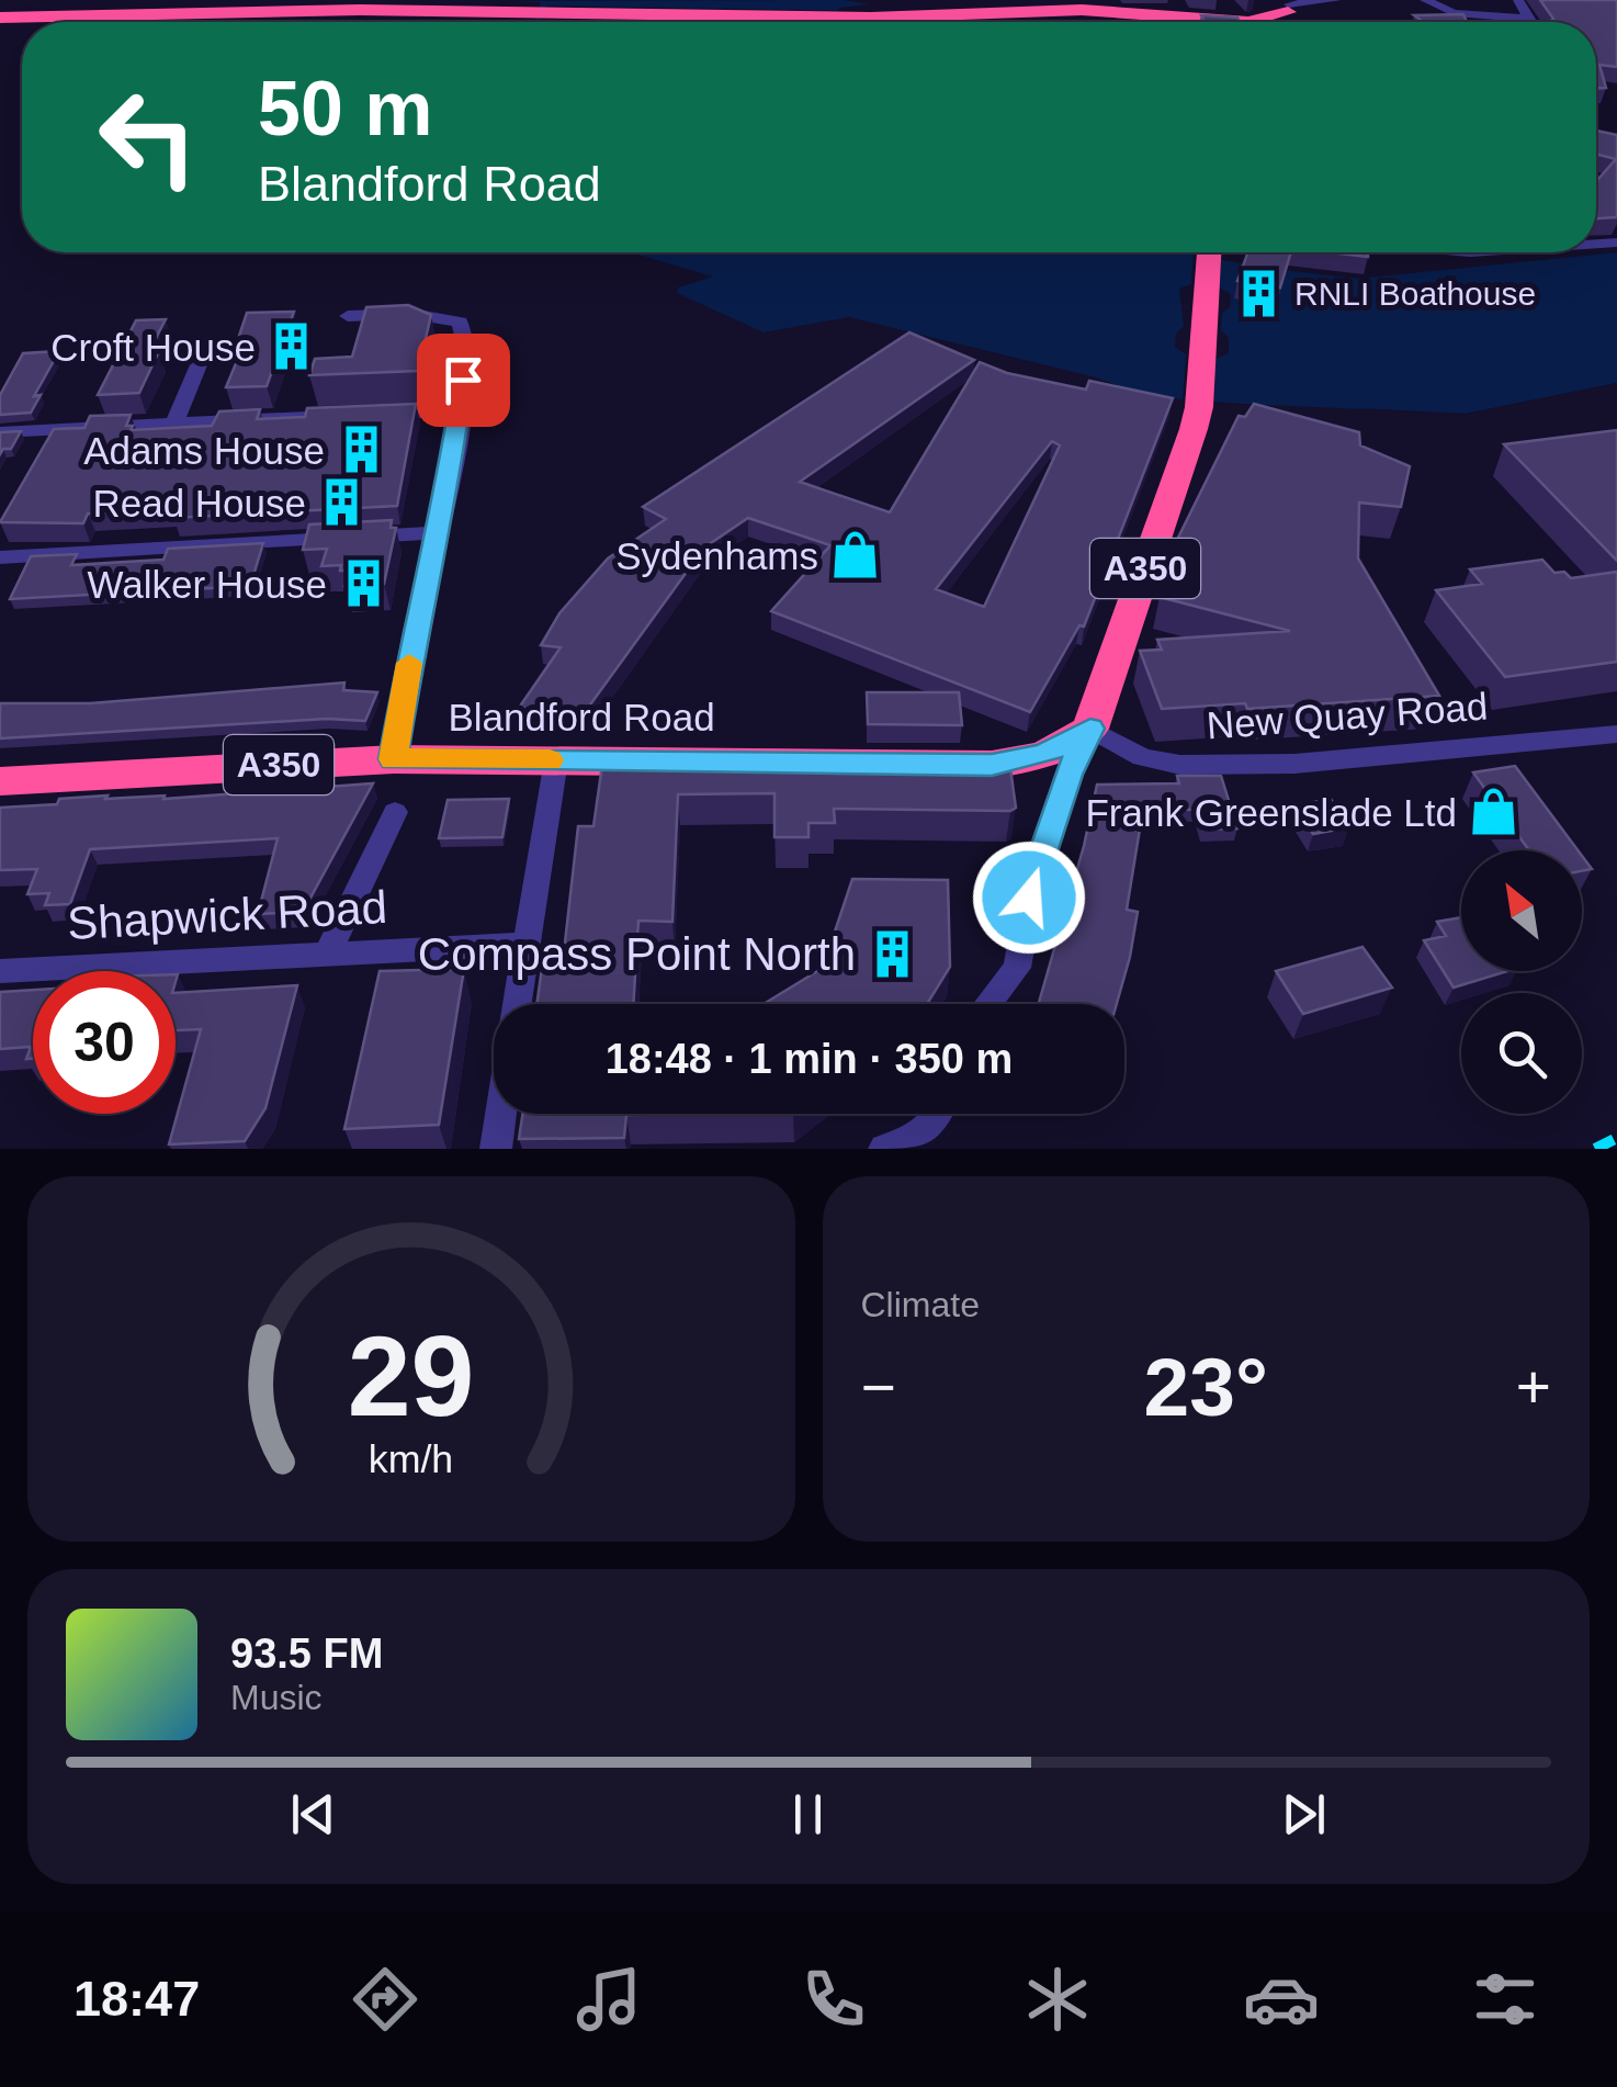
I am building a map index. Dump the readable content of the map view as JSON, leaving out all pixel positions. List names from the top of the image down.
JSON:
{
  "streets": {
    "highway": ["A350", "Blandford Road"],
    "street": ["New Quay Road", "Shapwick Road"]
  },
  "crossings": [
    ["A350", "New Quay Road"],
    ["A350", "Blandford Road"],
    ["New Quay Road", "Blandford Road"]
  ],
  "places": {
    "building": [
      "RNLI Boathouse",
      "Croft House",
      "Adams House",
      "Read House",
      "Walker House",
      "Compass Point North"
    ],
    "shop": ["Sydenhams", "Frank Greenslade Ltd"]
  },
  "north": "top left",
  "page": {
    "turn": ["50 m", "Blandford Road"],
    "limit": "30",
    "trip": "18:48 · 1 min · 350 m",
    "tile": "Climate",
    "heat": ["−", "23°", "+"],
    "song": ["93.5 FM", "Music"],
    "tabs": "18:47",
    "gauge": ["29", "km/h"]
  }
}
